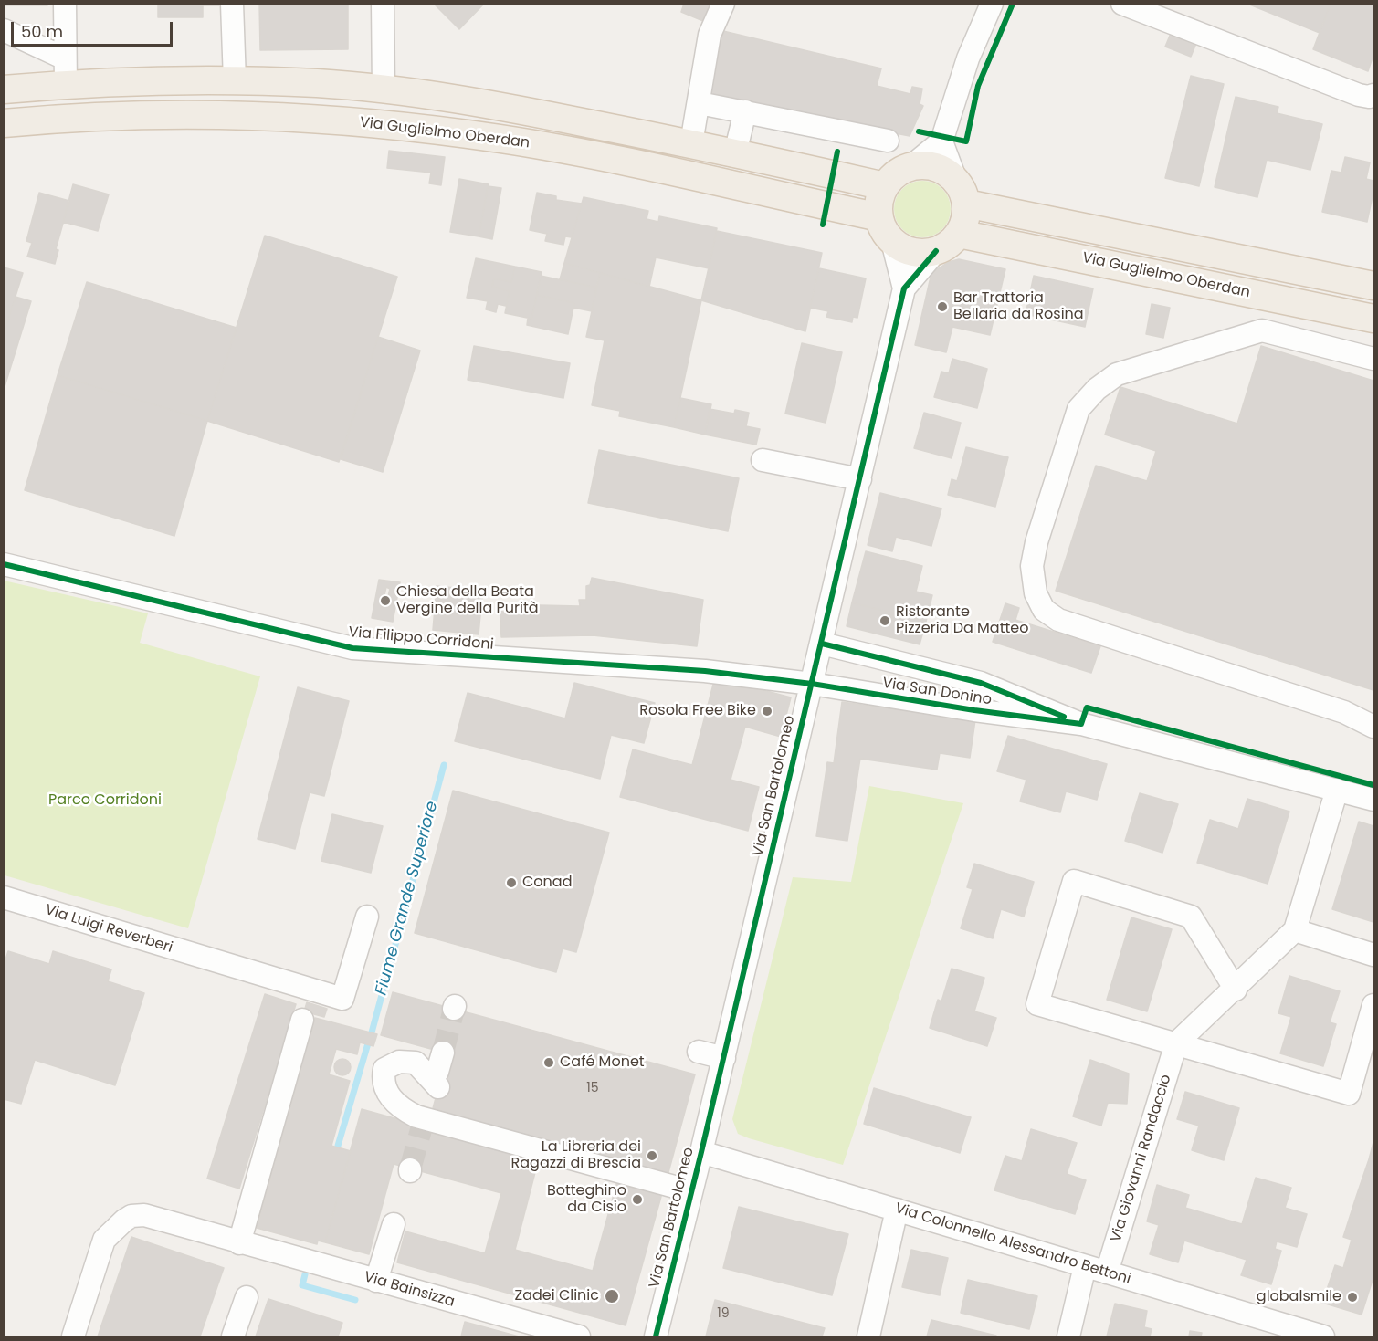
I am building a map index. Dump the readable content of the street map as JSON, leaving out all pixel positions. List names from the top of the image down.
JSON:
{
  "streets": {
    "main road": ["Via Guglielmo Oberdan"],
    "street": [
      "Via Filippo Corridoni",
      "Via San Donino",
      "Via San Bartolomeo",
      "Via Luigi Reverberi",
      "Via Giovanni Randaccio",
      "Via Colonnello Alessandro Bettoni",
      "Via Bainsizza"
    ]
  },
  "crossings": [
    ["Via Guglielmo Oberdan", "Via San Bartolomeo"],
    ["Via Filippo Corridoni", "Via San Donino"],
    ["Via Filippo Corridoni", "Via San Bartolomeo"],
    ["Via San Donino", "Via San Bartolomeo"],
    ["Via San Bartolomeo", "Via Colonnello Alessandro Bettoni"],
    ["Via Giovanni Randaccio", "Via Colonnello Alessandro Bettoni"]
  ],
  "water": ["Fiume Grande Superiore"],
  "parks": ["Parco Corridoni"],
  "places": [
    "Bar Trattoria Bellaria da Rosina",
    "Chiesa della Beata Vergine della Purità",
    "Ristorante Pizzeria Da Matteo",
    "Rosola Free Bike",
    "Conad",
    "Café Monet",
    "La Libreria dei Ragazzi di Brescia",
    "Botteghino da Cisio",
    "Zadei Clinic",
    "globalsmile"
  ],
  "house_numbers": ["15", "19"],
  "scale_bar": "50 m"
}
